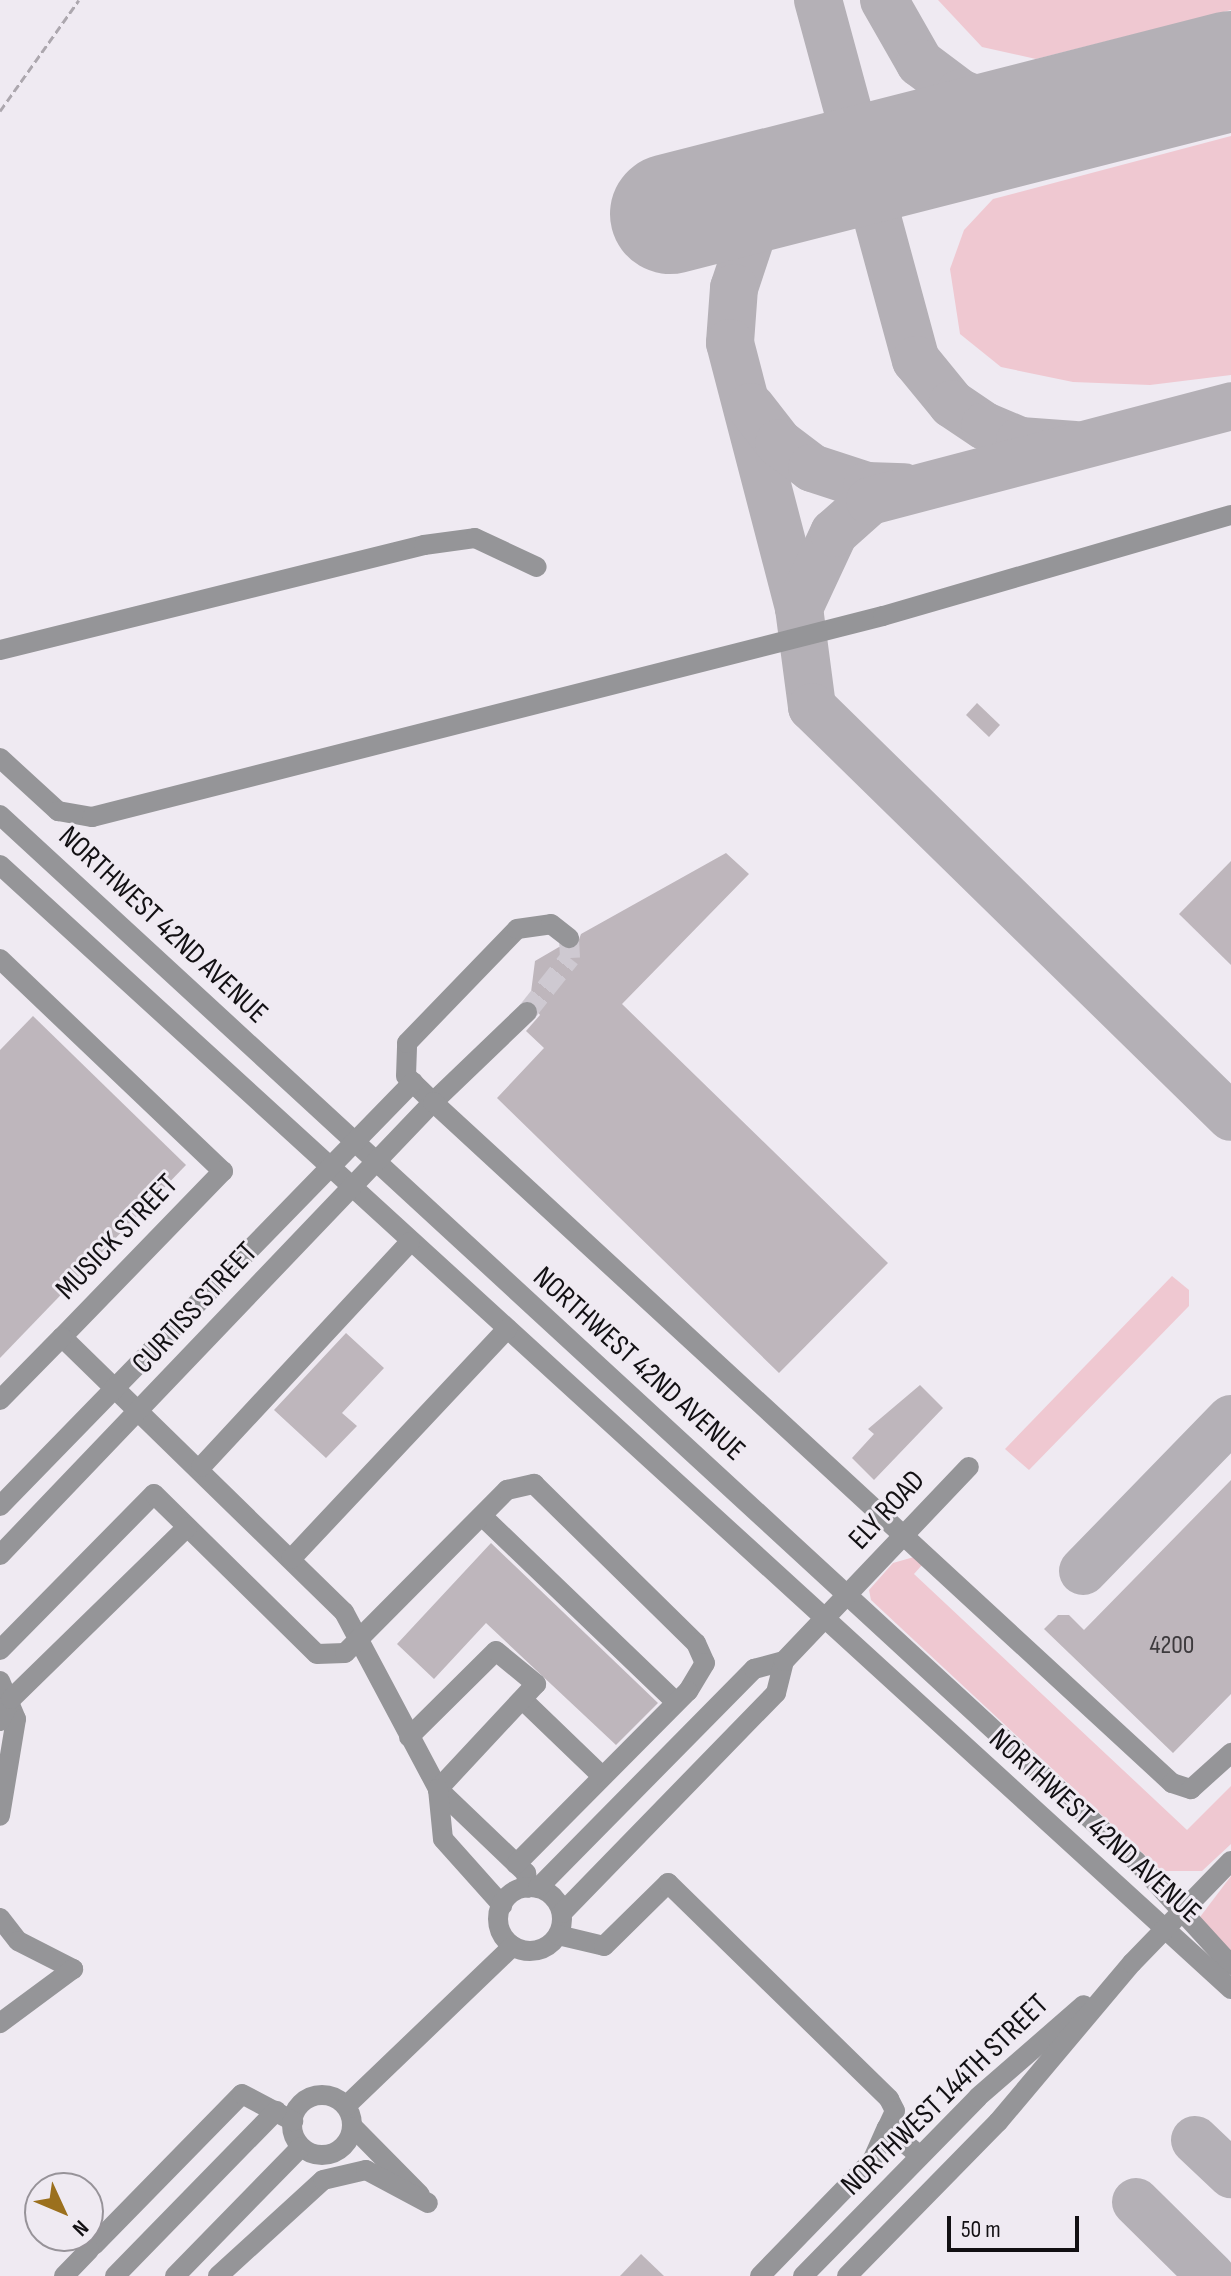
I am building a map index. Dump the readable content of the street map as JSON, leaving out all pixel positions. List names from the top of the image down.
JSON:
{
  "streets": {
    "street": [
      "NORTHWEST 42ND AVENUE",
      "MUSICK STREET",
      "CURTISS STREET",
      "ELY ROAD",
      "NORTHWEST 144TH STREET"
    ]
  },
  "crossings": [
    ["NORTHWEST 42ND AVENUE", "CURTISS STREET"],
    ["NORTHWEST 42ND AVENUE", "ELY ROAD"],
    ["NORTHWEST 42ND AVENUE", "NORTHWEST 144TH STREET"],
    ["MUSICK STREET", "CURTISS STREET"]
  ],
  "house_numbers": ["4200"],
  "scale_bar": "50 m",
  "north": "bottom right"
}
